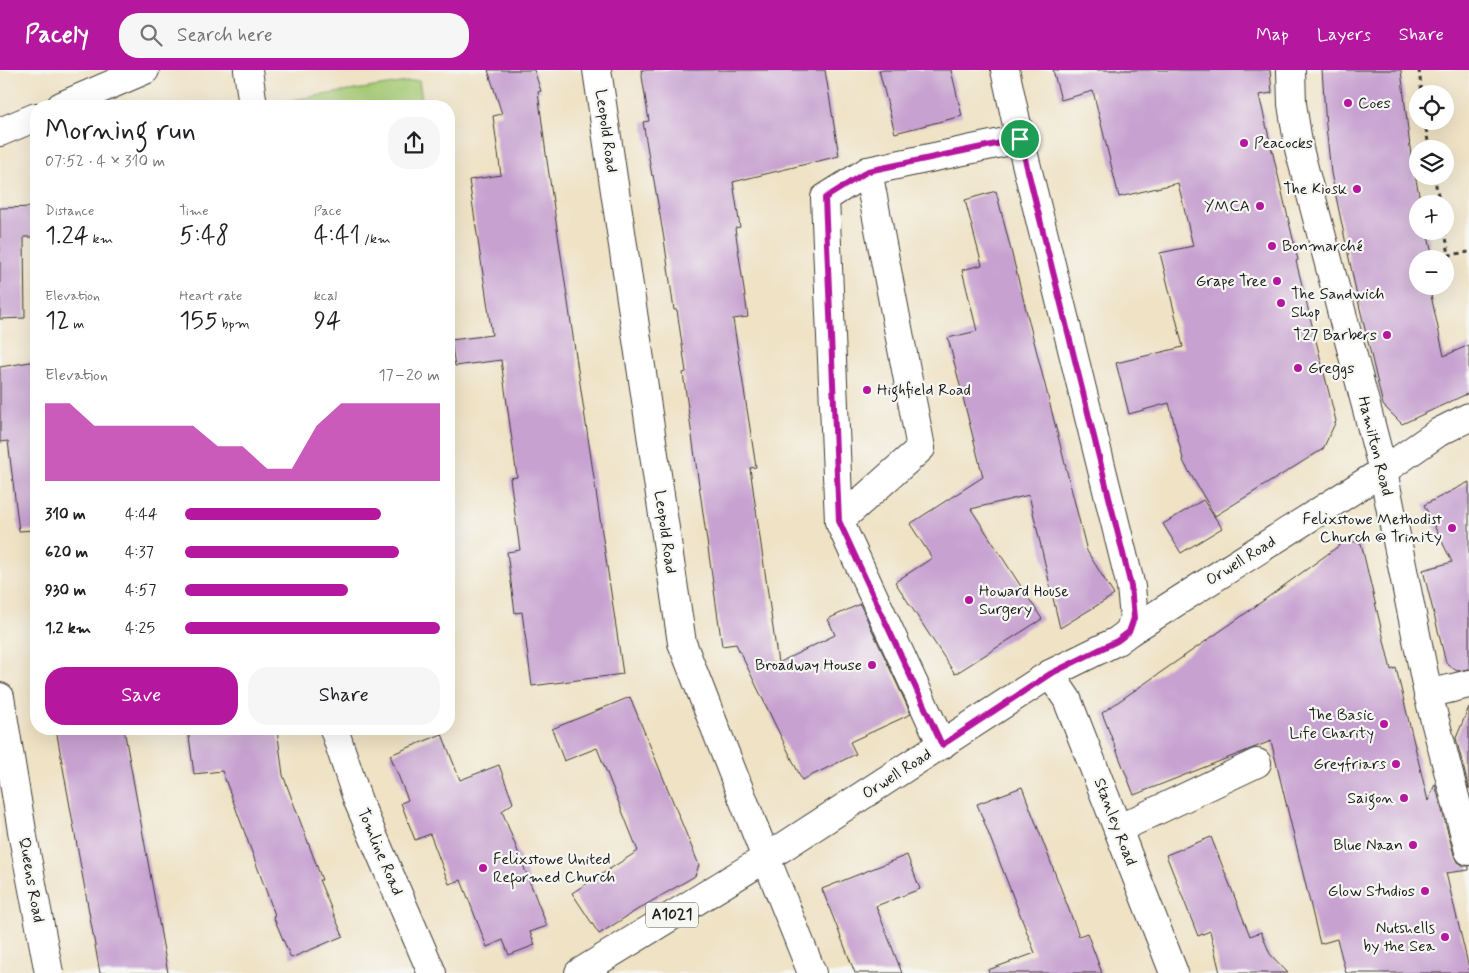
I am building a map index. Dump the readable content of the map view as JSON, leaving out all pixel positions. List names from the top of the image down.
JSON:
{
  "streets": {
    "main road": [
      "Leopold Road",
      "Hamilton Road",
      "Orwell Road",
      "Stanley Road",
      "Tomline Road",
      "Queens Road",
      "A1021"
    ]
  },
  "crossings": [
    ["Leopold Road", "Orwell Road"],
    ["Hamilton Road", "Orwell Road"],
    ["Orwell Road", "Stanley Road"]
  ],
  "places": [
    "Coes",
    "Peacocks",
    "The Kiosk",
    "YMCA",
    "Bonmarché",
    "Grape Tree",
    "The Sandwich Shop",
    "T27 Barbers",
    "Greggs",
    "Highfield Road",
    "Felixstowe Methodist Church @ Trinity",
    "Howard House Surgery",
    "Broadway House",
    "The Basic Life Charity",
    "Greyfriars",
    "Saigon",
    "Blue Naan",
    "Felixstowe United Reformed Church",
    "Glow Studios",
    "Nutshells by the Sea"
  ],
  "page": {
    "header": "Pacely",
    "search": "Search here",
    "nav": ["Map", "Layers", "Share"],
    "map_buttons": ["+", "−"],
    "heading": ["Morning run", "07:52 · 4 × 310 m"],
    "stats": [
      ["Distance", "1.24 km"],
      ["Time", "5:48"],
      ["Pace", "4:41 /km"],
      ["Elevation", "12 m"],
      ["Heart rate", "155 bpm"],
      ["kcal", "94"]
    ],
    "chart": ["Elevation", "17–20 m"],
    "list": [
      {
        "name": "310 m",
        "note": "4:44"
      },
      {
        "name": "620 m",
        "note": "4:37"
      },
      {
        "name": "930 m",
        "note": "4:57"
      },
      {
        "name": "1.2 km",
        "note": "4:25"
      }
    ],
    "buttons": ["Save", "Share"]
  }
}
